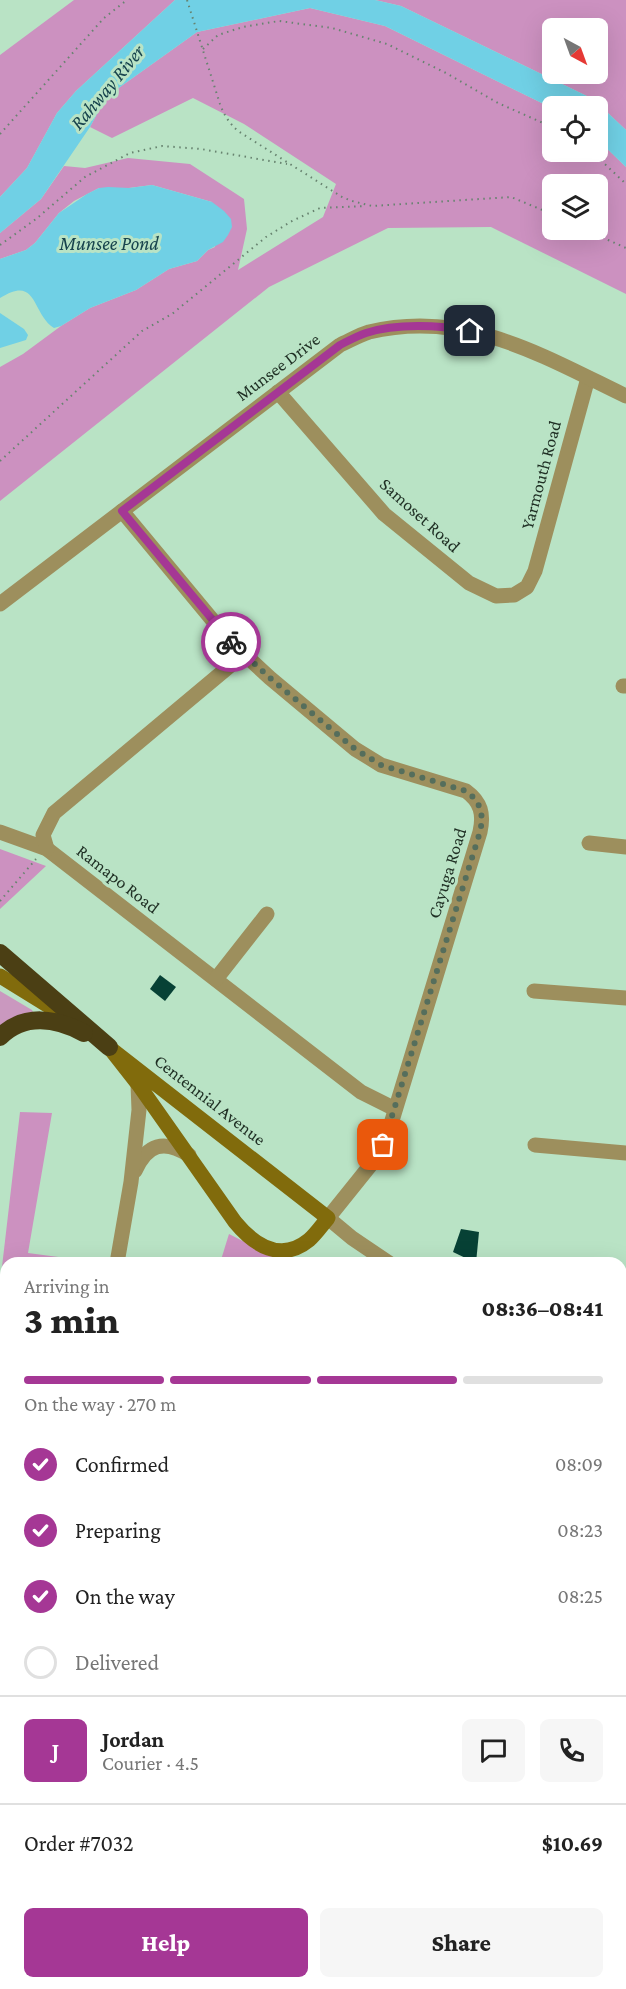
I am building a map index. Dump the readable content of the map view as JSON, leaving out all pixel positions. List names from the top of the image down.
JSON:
{
  "streets": {
    "main road": ["Centennial Avenue"],
    "street": [
      "Munsee Drive",
      "Yarmouth Road",
      "Samoset Road",
      "Cayuga Road",
      "Ramapo Road"
    ]
  },
  "crossings": [
    ["Munsee Drive", "Yarmouth Road"],
    ["Munsee Drive", "Samoset Road"],
    ["Munsee Drive", "Cayuga Road"],
    ["Yarmouth Road", "Samoset Road"],
    ["Cayuga Road", "Ramapo Road"],
    ["Cayuga Road", "Centennial Avenue"]
  ],
  "water": ["Rahway River", "Munsee Pond"],
  "north": "bottom right",
  "page": {
    "heading": ["3 min", "Arriving in", "08:36–08:41"],
    "panel": [
      "Jordan",
      "Courier · 4.5",
      "Order #7032",
      "$10.69"
    ],
    "bar": "On the way · 270 m",
    "list": [
      ["Confirmed", "08:09"],
      ["Preparing", "08:23"],
      ["On the way", "08:25"],
      "Delivered"
    ],
    "round": "J",
    "buttons": ["Help", "Share"]
  }
}
